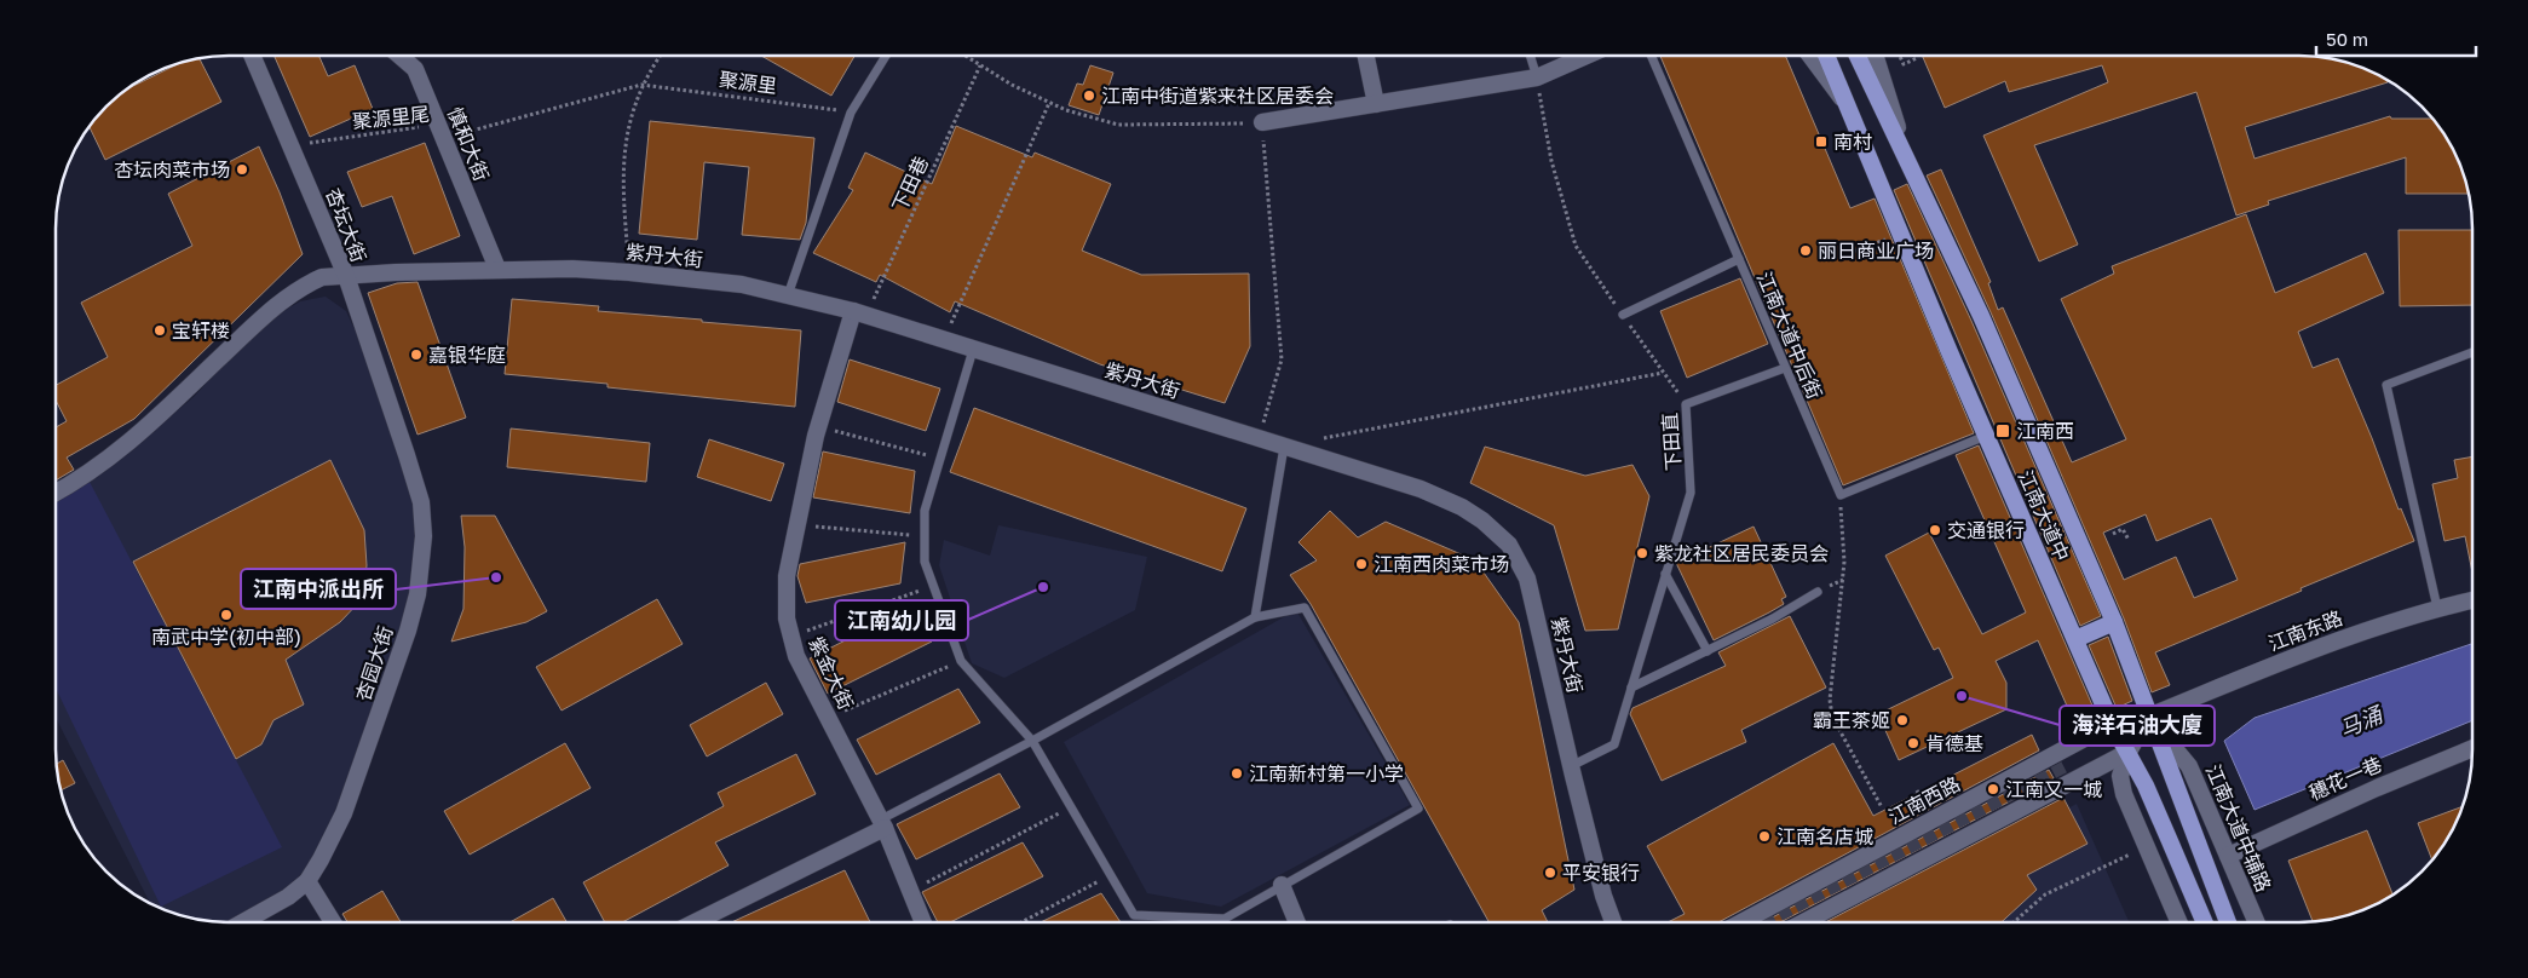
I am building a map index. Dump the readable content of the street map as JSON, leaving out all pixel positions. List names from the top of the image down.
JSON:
{
  "streets": {
    "main road": ["江南大道中"],
    "street": [
      "慎和大街",
      "杏坛大街",
      "紫丹大街",
      "江南东路",
      "杏园大街",
      "紫金大街",
      "穗花一巷",
      "江南西路",
      "江南大道中辅路"
    ],
    "lane": ["江南大道中后街", "下田直"],
    "path": ["聚源里", "聚源里尾", "下田巷"]
  },
  "crossings": [
    ["聚源里", "聚源里尾"],
    ["聚源里尾", "慎和大街"],
    ["聚源里尾", "杏坛大街"],
    ["慎和大街", "紫丹大街"],
    ["下田巷", "紫丹大街"],
    ["下田巷", "紫金大街"],
    ["杏坛大街", "紫丹大街"],
    ["杏坛大街", "杏园大街"],
    ["紫丹大街", "下田直"],
    ["紫丹大街", "杏园大街"],
    ["紫丹大街", "紫金大街"],
    ["江南大道中", "江南东路"],
    ["江南大道中", "江南西路"],
    ["江南大道中", "江南大道中辅路"],
    ["江南东路", "江南西路"],
    ["江南东路", "江南大道中辅路"],
    ["穗花一巷", "江南大道中辅路"],
    ["江南西路", "江南大道中辅路"]
  ],
  "water": ["马涌"],
  "places": {
    "other": [
      "江南中街道紫来社区居委会",
      "杏坛肉菜市场",
      "丽日商业广场",
      "宝轩楼",
      "嘉银华庭",
      "交通银行",
      "紫龙社区居民委员会",
      "江南西肉菜市场",
      "江南中派出所",
      "江南幼儿园",
      "南武中学(初中部)",
      "海洋石油大廈",
      "霸王茶姬",
      "肯德基",
      "江南新村第一小学",
      "江南又一城",
      "江南名店城",
      "平安银行"
    ],
    "transit": ["南村", "江南西"]
  },
  "scale_bar": "50 m"
}
